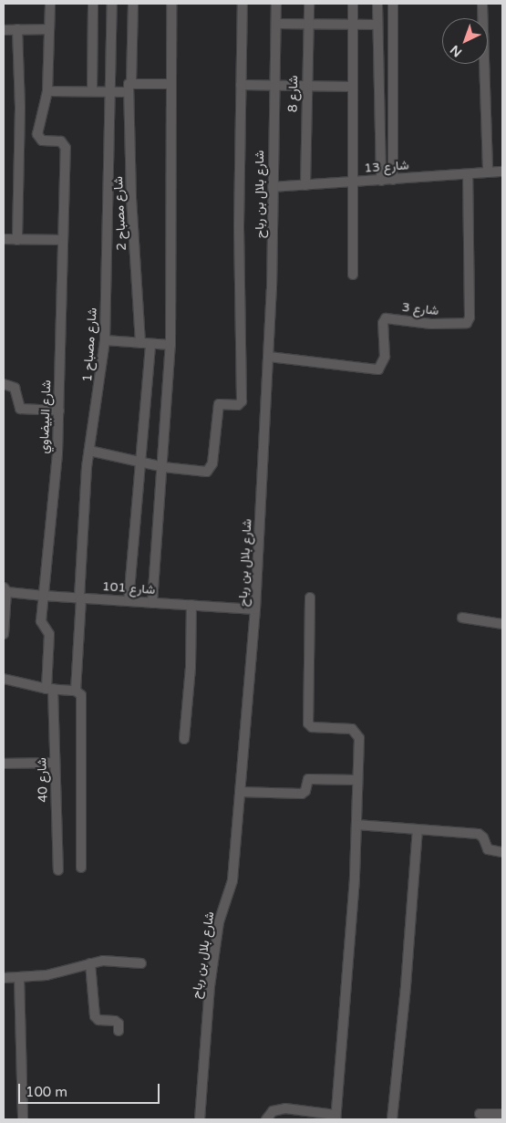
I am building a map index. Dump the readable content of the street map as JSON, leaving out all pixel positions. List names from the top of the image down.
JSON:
{
  "streets": {
    "street": [
      "شارع 8",
      "شارع 13",
      "شارع بلال بن رباح",
      "شارع مصباح 2",
      "شارع 3",
      "شارع مصباح 1",
      "شارع البيضاوي",
      "شارع 101",
      "شارع 40"
    ]
  },
  "crossings": [
    ["شارع 8", "شارع 13"],
    ["شارع 13", "شارع بلال بن رباح"],
    ["شارع 13", "شارع 3"],
    ["شارع بلال بن رباح", "شارع 3"],
    ["شارع بلال بن رباح", "شارع 101"],
    ["شارع مصباح 2", "شارع 101"],
    ["شارع مصباح 1", "شارع 101"],
    ["شارع البيضاوي", "شارع 101"],
    ["شارع البيضاوي", "شارع 40"]
  ],
  "scale_bar": "100 m",
  "north": "bottom left"
}
